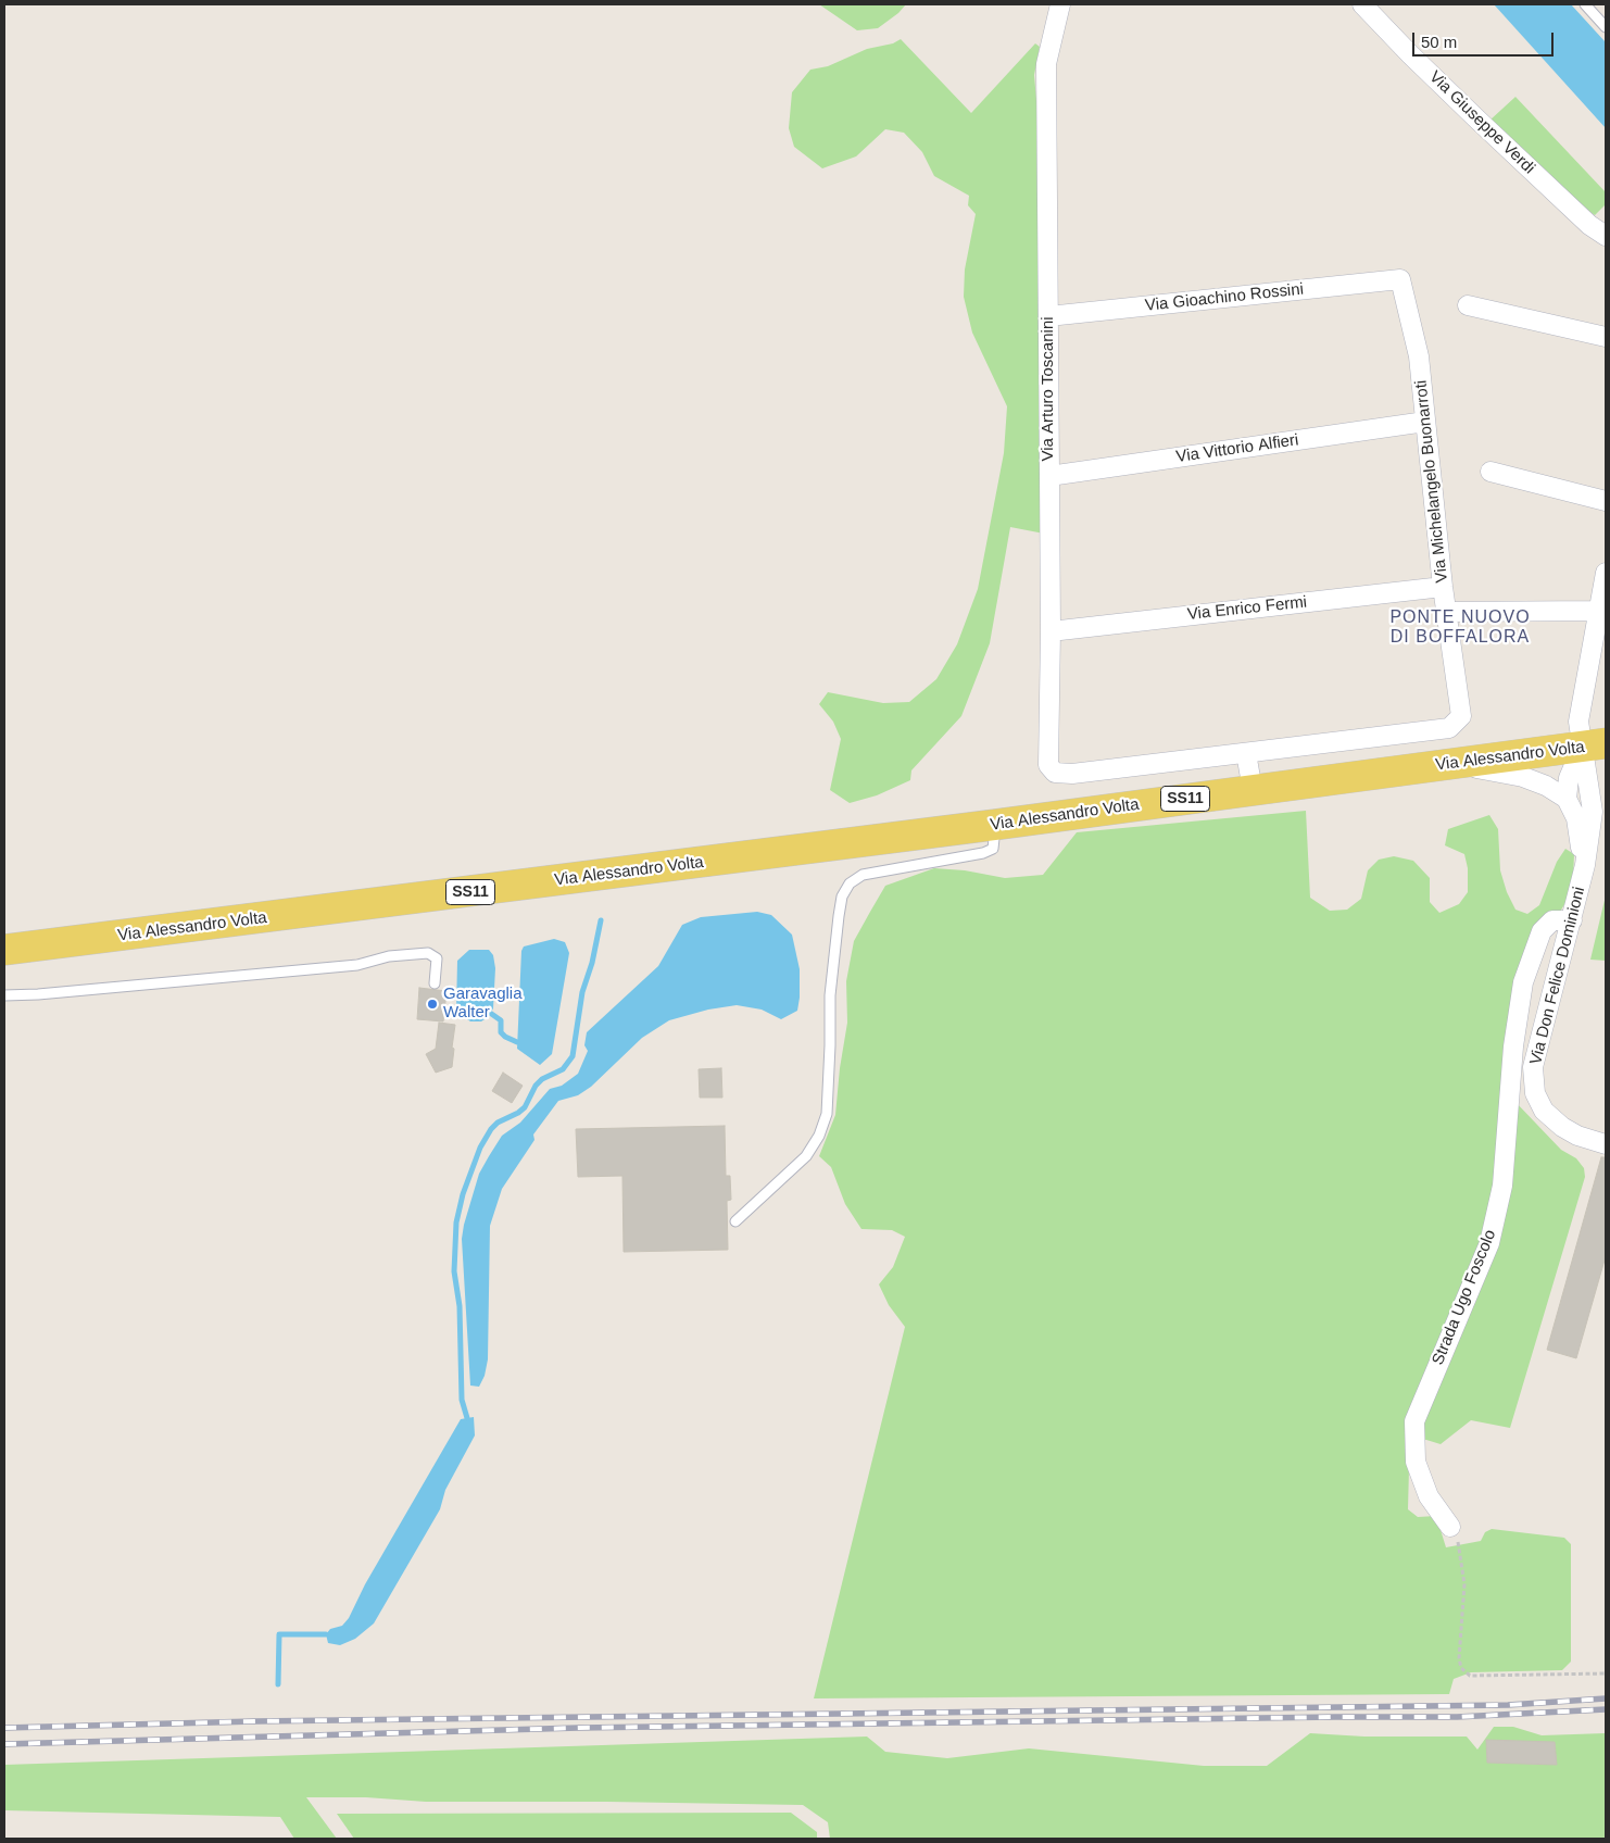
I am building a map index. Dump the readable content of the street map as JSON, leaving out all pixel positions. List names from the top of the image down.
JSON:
{
  "streets": {
    "main road": ["Via Alessandro Volta", "SS11"],
    "street": [
      "Via Giuseppe Verdi",
      "Via Gioachino Rossini",
      "Via Arturo Toscanini",
      "Via Vittorio Alfieri",
      "Via Michelangelo Buonarroti",
      "Via Enrico Fermi",
      "Via Don Felice Dominioni",
      "Strada Ugo Foscolo"
    ]
  },
  "crossings": [
    ["Via Gioachino Rossini", "Via Arturo Toscanini"],
    ["Via Gioachino Rossini", "Via Michelangelo Buonarroti"],
    ["Via Arturo Toscanini", "Via Vittorio Alfieri"],
    ["Via Arturo Toscanini", "Via Michelangelo Buonarroti"],
    ["Via Arturo Toscanini", "Via Enrico Fermi"],
    ["Via Vittorio Alfieri", "Via Michelangelo Buonarroti"],
    ["Via Michelangelo Buonarroti", "Via Enrico Fermi"],
    ["Via Alessandro Volta", "Via Don Felice Dominioni"],
    ["Via Don Felice Dominioni", "Strada Ugo Foscolo"]
  ],
  "districts": ["PONTE NUOVO DI BOFFALORA"],
  "places": ["Garavaglia Walter"],
  "scale_bar": "50 m"
}
